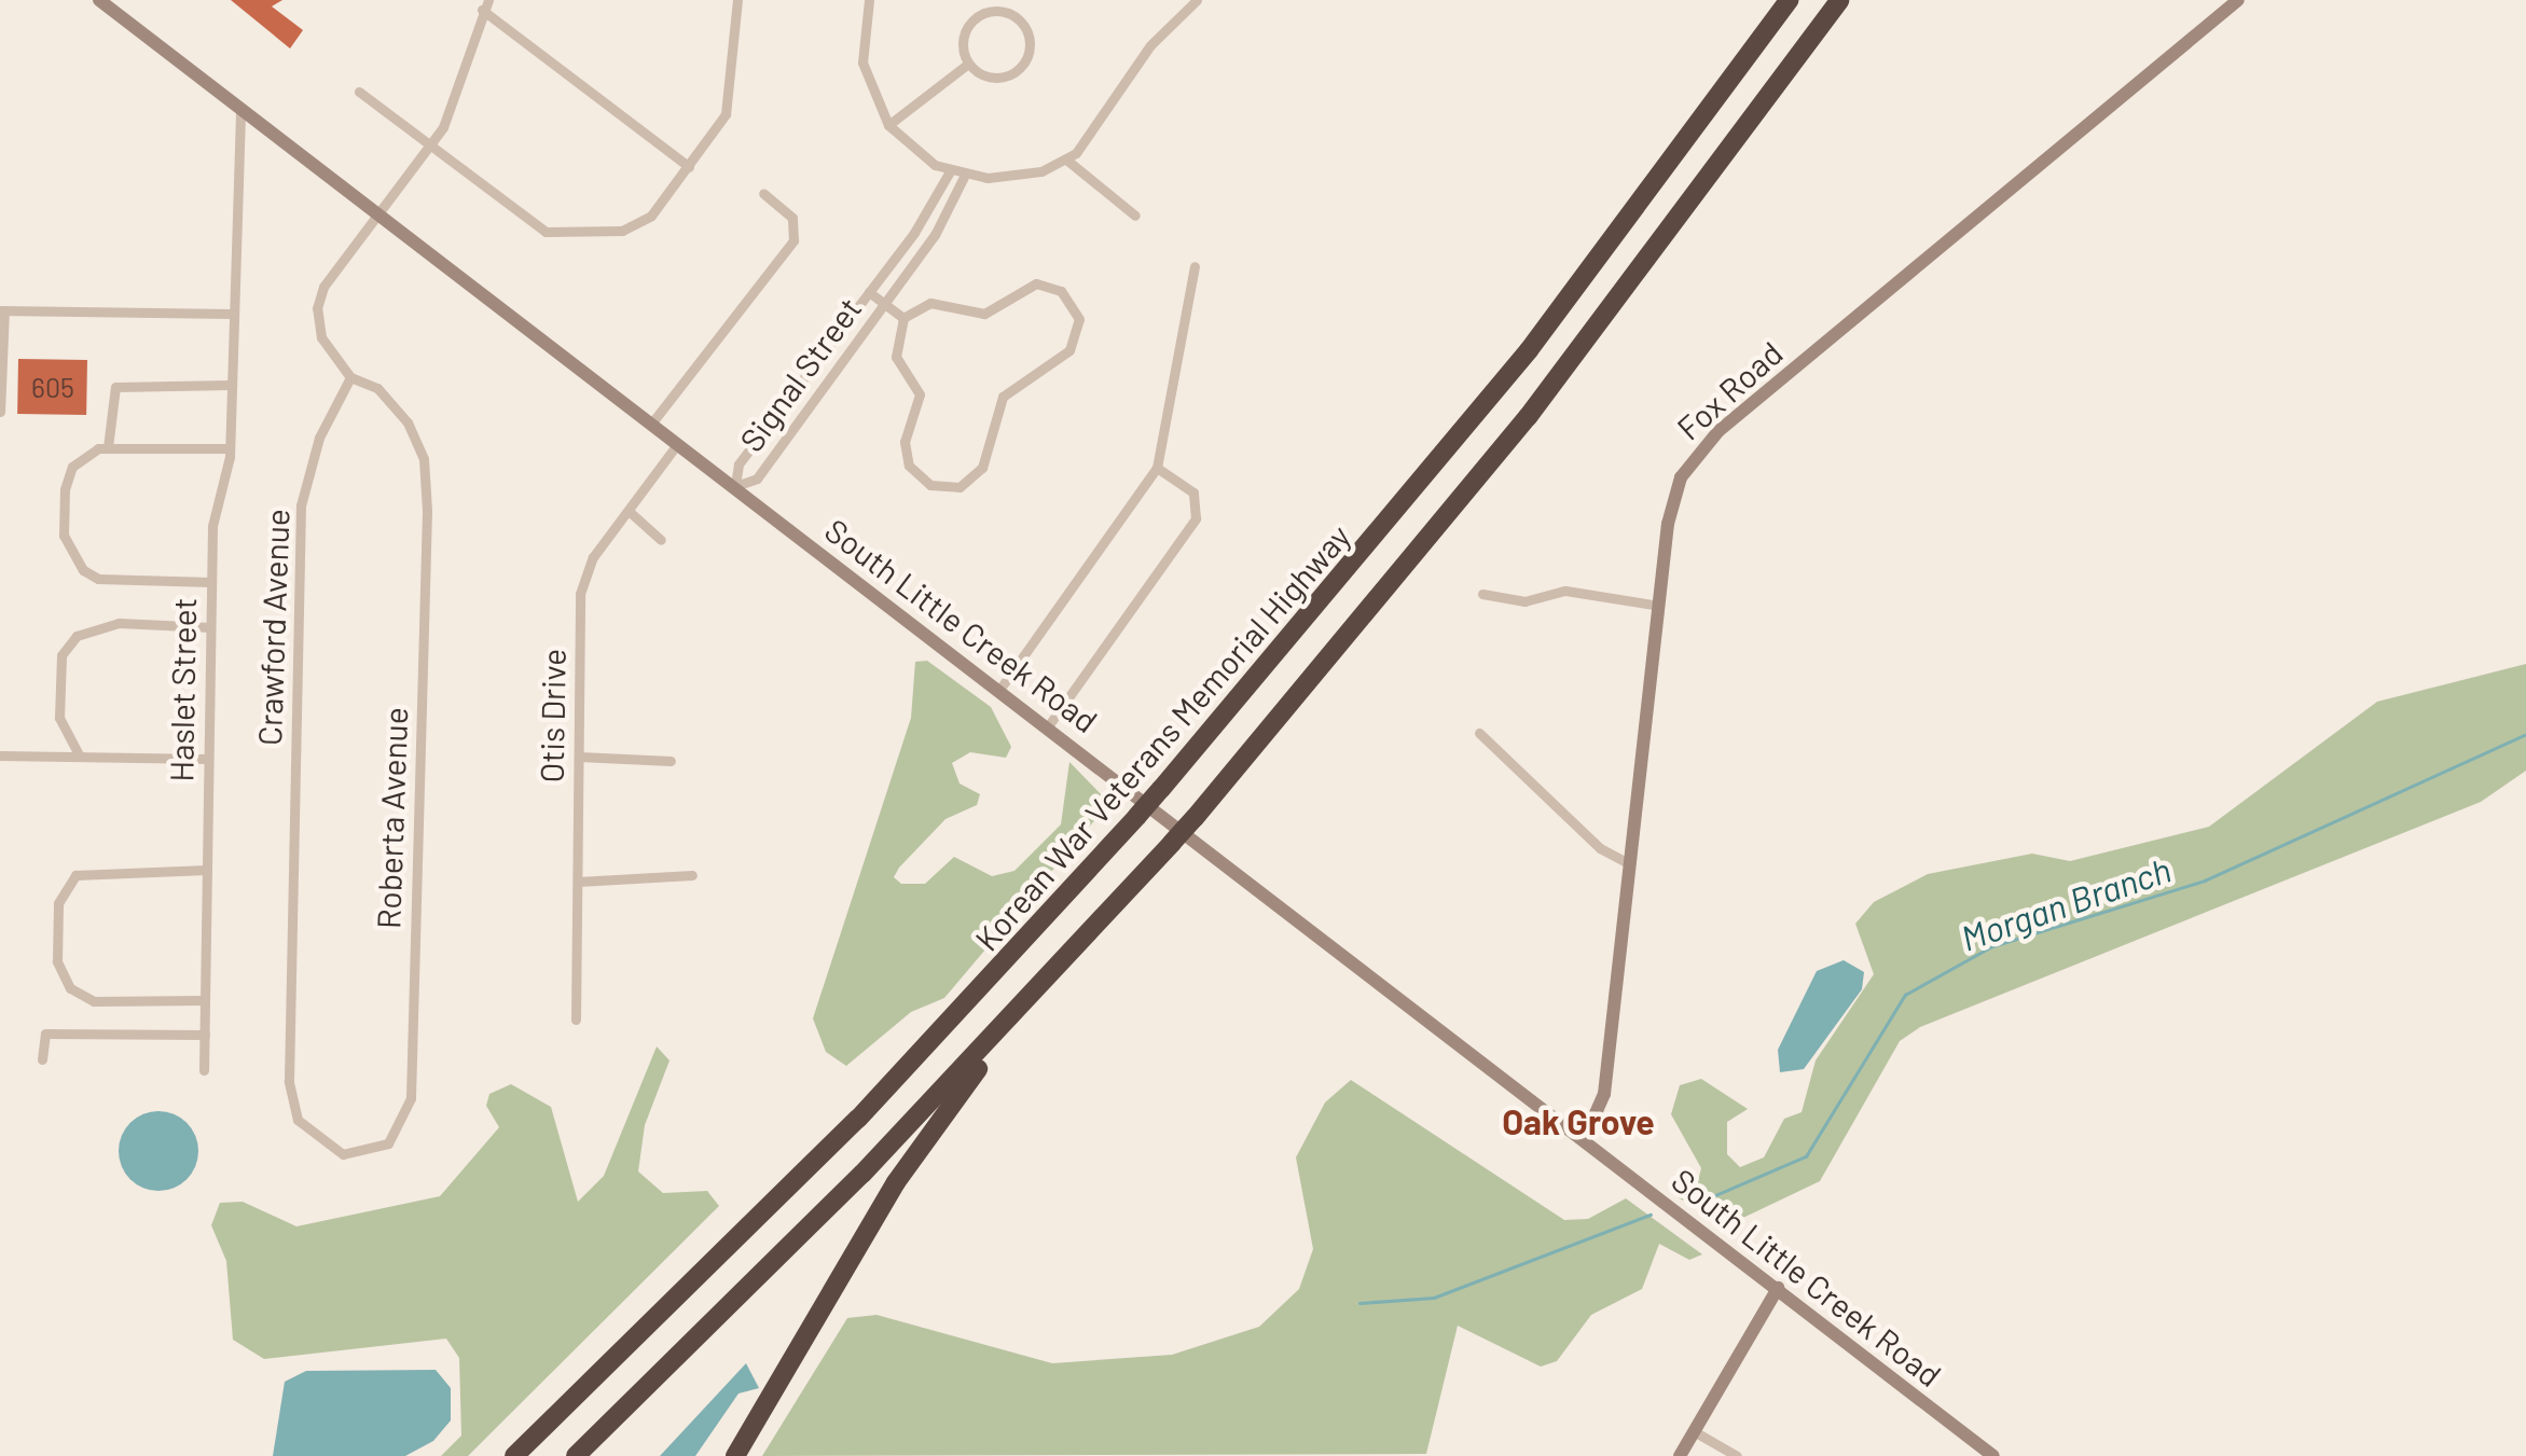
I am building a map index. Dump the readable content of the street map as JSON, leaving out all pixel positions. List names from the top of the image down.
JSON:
{
  "streets": {
    "highway": ["Korean War Veterans Memorial Highway"],
    "street": [
      "Signal Street",
      "Fox Road",
      "South Little Creek Road",
      "Crawford Avenue",
      "Haslet Street",
      "Otis Drive",
      "Roberta Avenue"
    ]
  },
  "crossings": [
    ["Signal Street", "South Little Creek Road"],
    ["Fox Road", "South Little Creek Road"],
    ["South Little Creek Road", "Haslet Street"],
    ["South Little Creek Road", "Otis Drive"],
    ["Crawford Avenue", "Roberta Avenue"]
  ],
  "districts": ["Oak Grove"],
  "water": ["Morgan Branch"],
  "house_numbers": ["605"]
}
